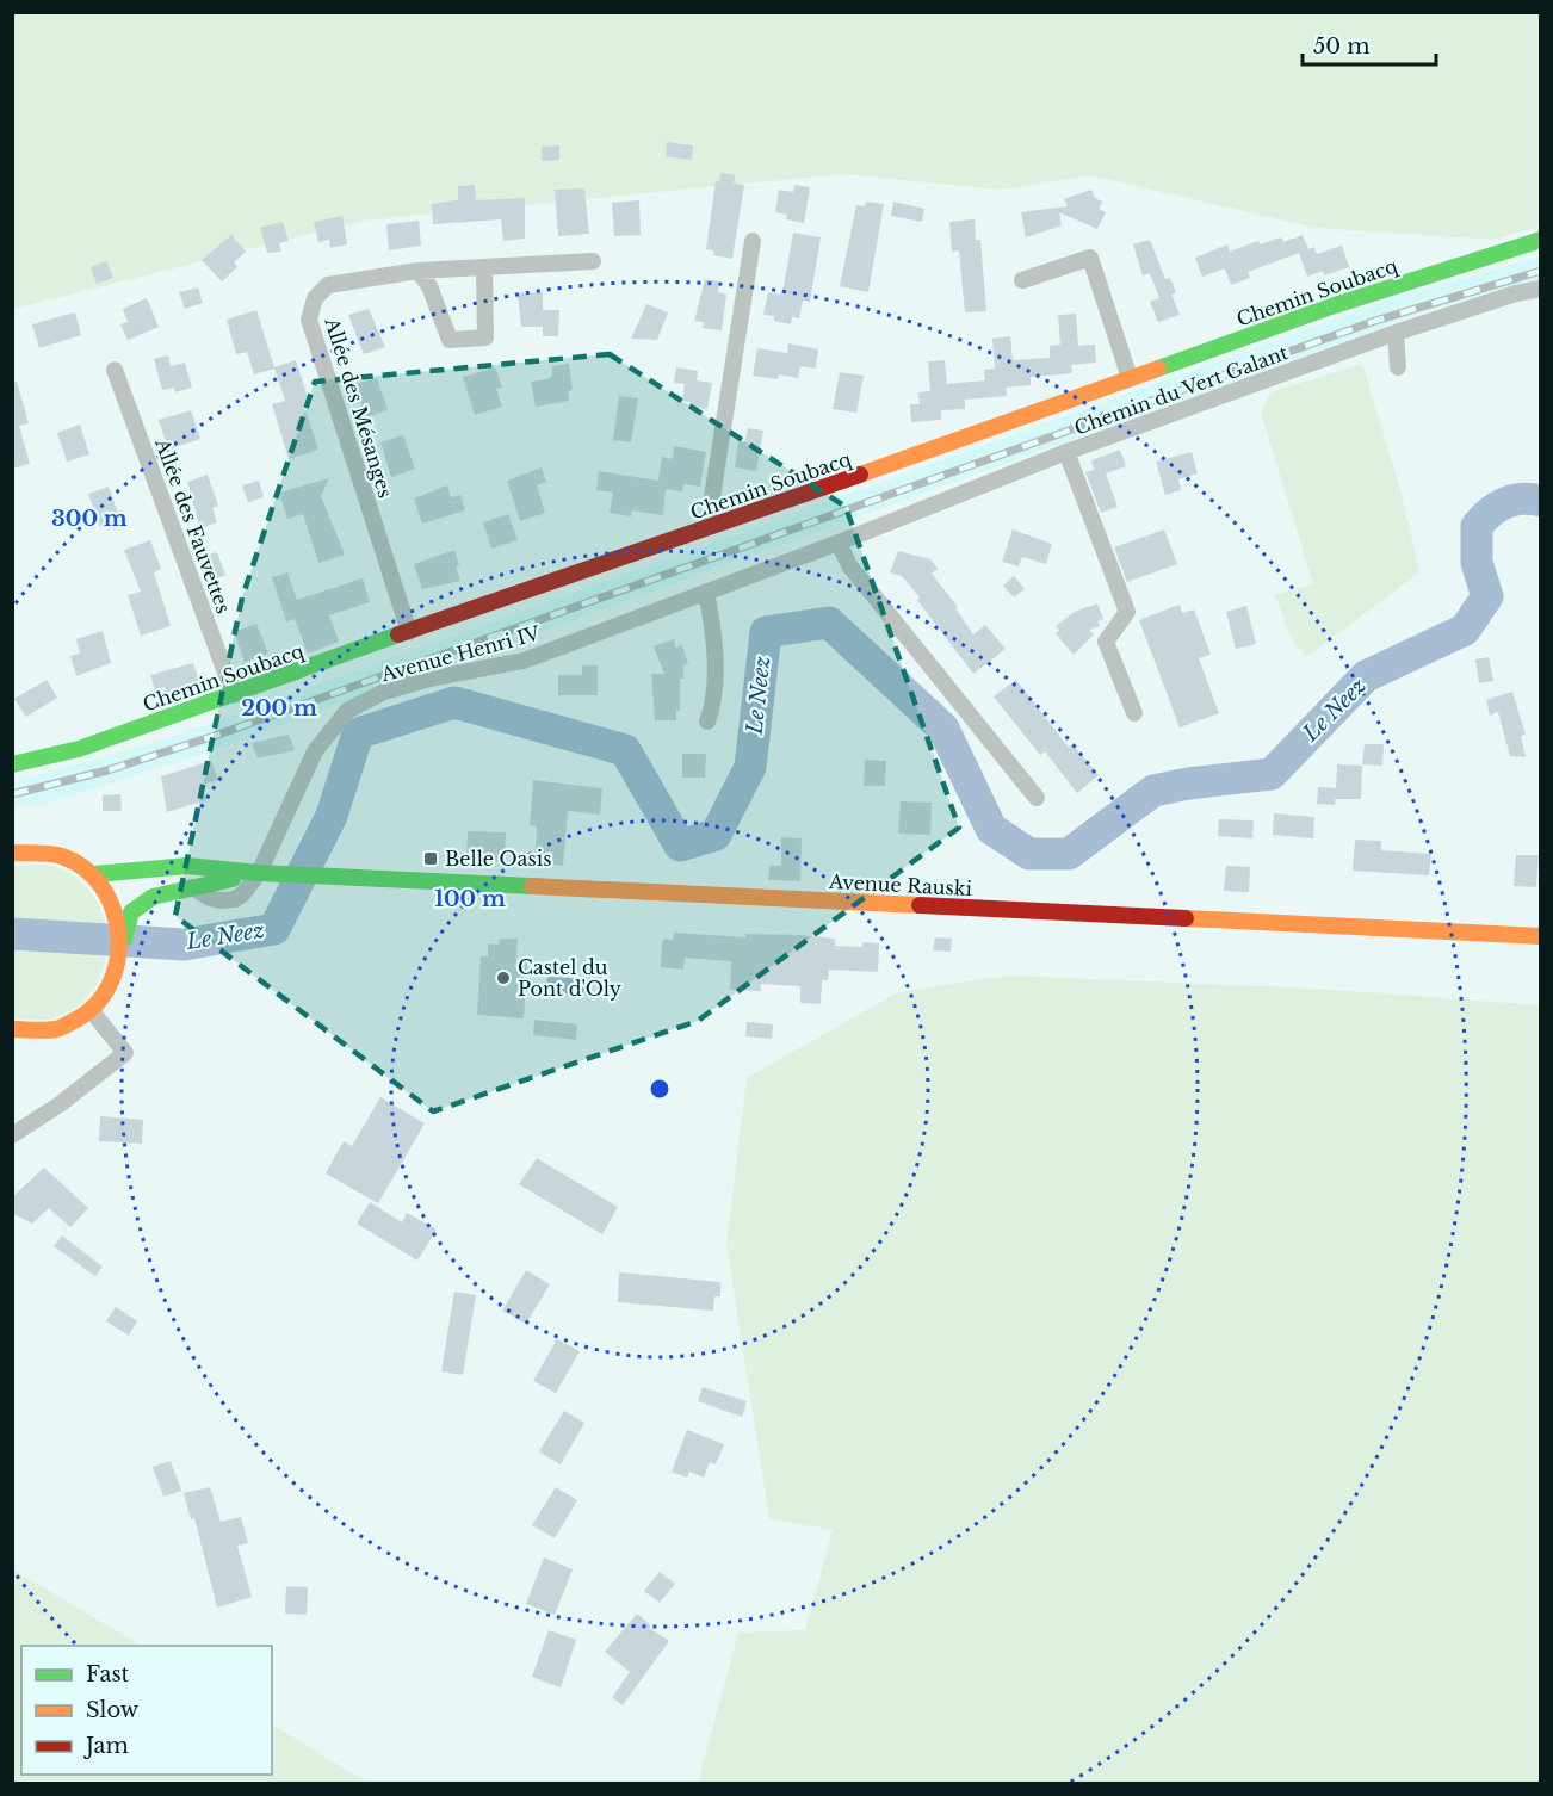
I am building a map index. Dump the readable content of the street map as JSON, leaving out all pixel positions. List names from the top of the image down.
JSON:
{
  "streets": {
    "main road": ["Chemin Soubacq", "Avenue Rauski"],
    "street": [
      "Chemin du Vert Galant",
      "Allée des Mésanges",
      "Allée des Fauvettes",
      "Avenue Henri IV"
    ]
  },
  "crossings": [
    ["Chemin Soubacq", "Allée des Mésanges"],
    ["Chemin Soubacq", "Allée des Fauvettes"],
    ["Chemin du Vert Galant", "Avenue Henri IV"],
    ["Avenue Henri IV", "Avenue Rauski"]
  ],
  "water": ["Le Neez"],
  "places": {
    "transit": ["Belle Oasis"],
    "other": ["Castel du Pont d'Oly"]
  },
  "legend": ["Fast", "Slow", "Jam"],
  "scale_bar": "50 m",
  "rings": ["300 m", "200 m", "100 m"]
}
